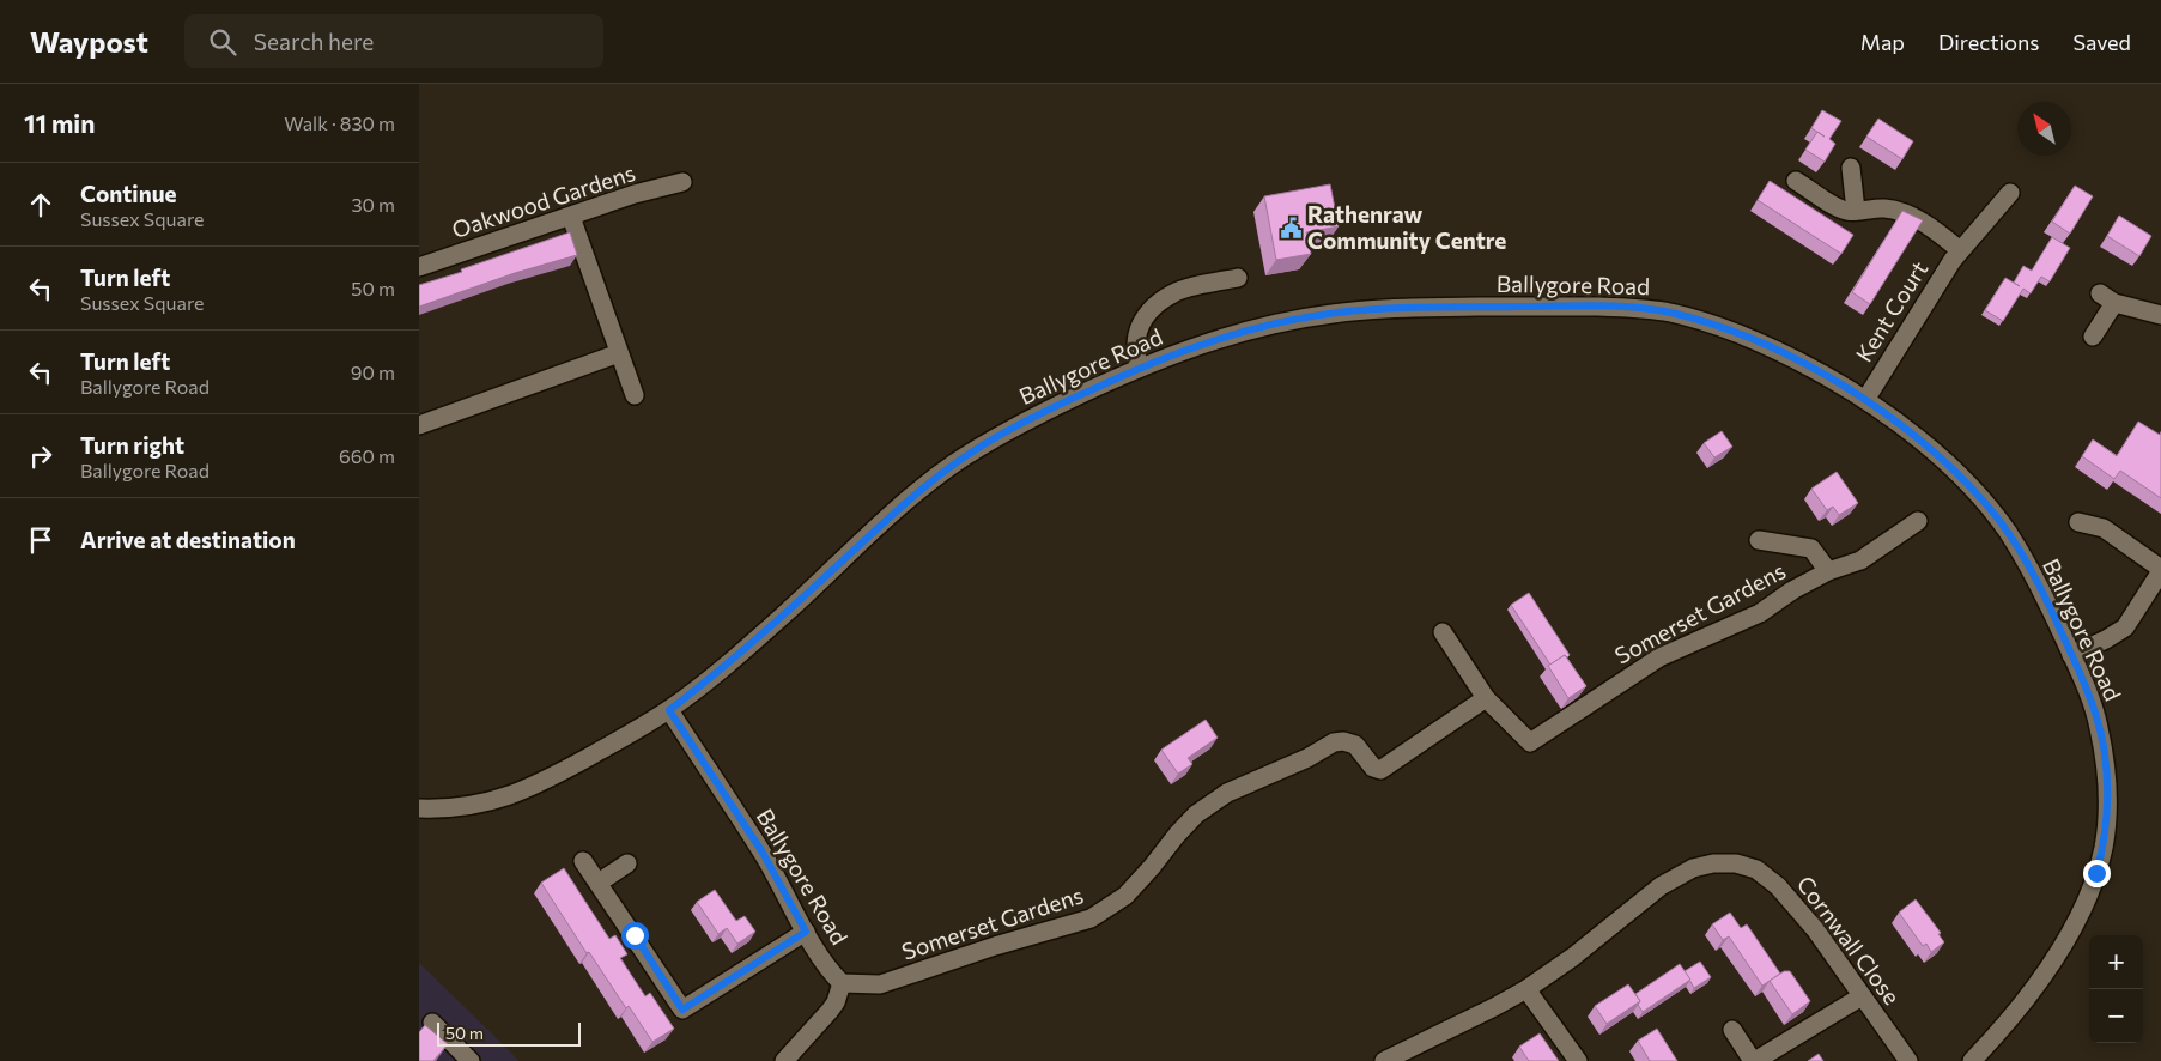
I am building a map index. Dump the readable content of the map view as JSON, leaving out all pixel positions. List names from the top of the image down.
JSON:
{
  "streets": {
    "street": [
      "Oakwood Gardens",
      "Ballygore Road",
      "Kent Court",
      "Somerset Gardens",
      "Cornwall Close"
    ]
  },
  "crossings": [
    ["Ballygore Road", "Kent Court"],
    ["Ballygore Road", "Somerset Gardens"]
  ],
  "places": {
    "public building": ["Rathenraw Community Centre"]
  },
  "scale_bar": "50 m",
  "north": "top left",
  "page": {
    "header": "Waypost",
    "search": "Search here",
    "nav": ["Map", "Directions", "Saved"],
    "heading": ["11 min", "Walk · 830 m"],
    "list": [
      ["Continue", "Sussex Square", "30 m"],
      ["Turn left", "Sussex Square", "50 m"],
      ["Turn left", "Ballygore Road", "90 m"],
      ["Turn right", "Ballygore Road", "660 m"],
      "Arrive at destination"
    ],
    "map_buttons": ["+", "−"],
    "scale": "50 m"
  }
}
